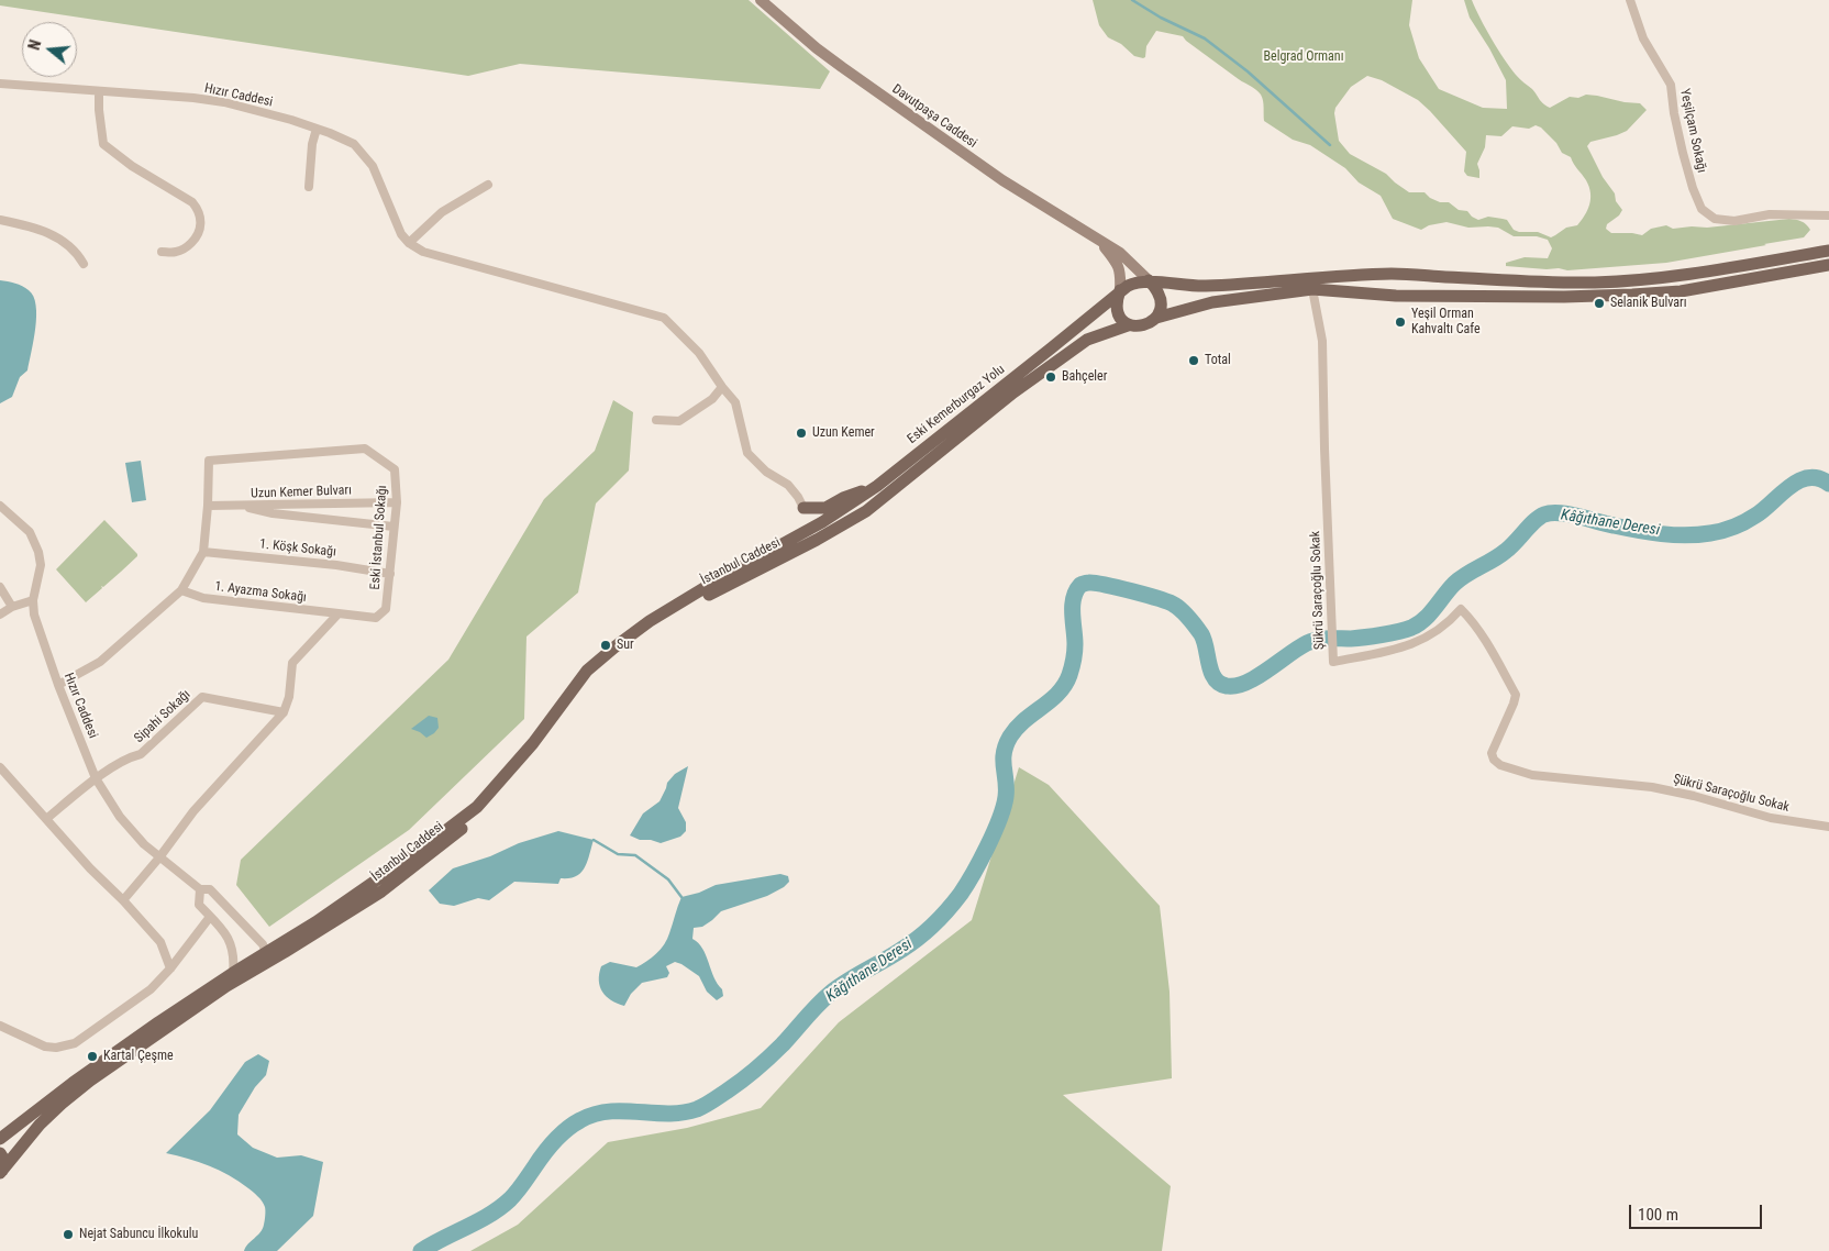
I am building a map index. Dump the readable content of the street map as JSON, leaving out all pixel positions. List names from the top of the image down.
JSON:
{
  "streets": {
    "main road": ["Eski Kemerburgaz Yolu", "İstanbul Caddesi"],
    "street": [
      "Hızır Caddesi",
      "Davutpaşa Caddesi",
      "Yeşilçam Sokağı",
      "Uzun Kemer Bulvarı",
      "Eski İstanbul Sokağı",
      "1. Köşk Sokağı",
      "Şükrü Saraçoğlu Sokak",
      "1. Ayazma Sokağı",
      "Sipahi Sokağı"
    ]
  },
  "crossings": [
    ["Hızır Caddesi", "Eski İstanbul Sokağı"],
    ["Hızır Caddesi", "İstanbul Caddesi"],
    ["Hızır Caddesi", "Sipahi Sokağı"],
    ["Davutpaşa Caddesi", "Eski Kemerburgaz Yolu"],
    ["Eski Kemerburgaz Yolu", "İstanbul Caddesi"],
    ["Uzun Kemer Bulvarı", "Eski İstanbul Sokağı"],
    ["Eski İstanbul Sokağı", "1. Köşk Sokağı"],
    ["Eski İstanbul Sokağı", "1. Ayazma Sokağı"]
  ],
  "water": ["Kâğıthane Deresi"],
  "parks": ["Belgrad Ormanı"],
  "places": [
    "Selanik Bulvarı",
    "Yeşil Orman Kahvaltı Cafe",
    "Total",
    "Bahçeler",
    "Uzun Kemer",
    "Sur",
    "Kartal Çeşme",
    "Nejat Sabuncu İlkokulu"
  ],
  "scale_bar": "100 m",
  "north": "left"
}
